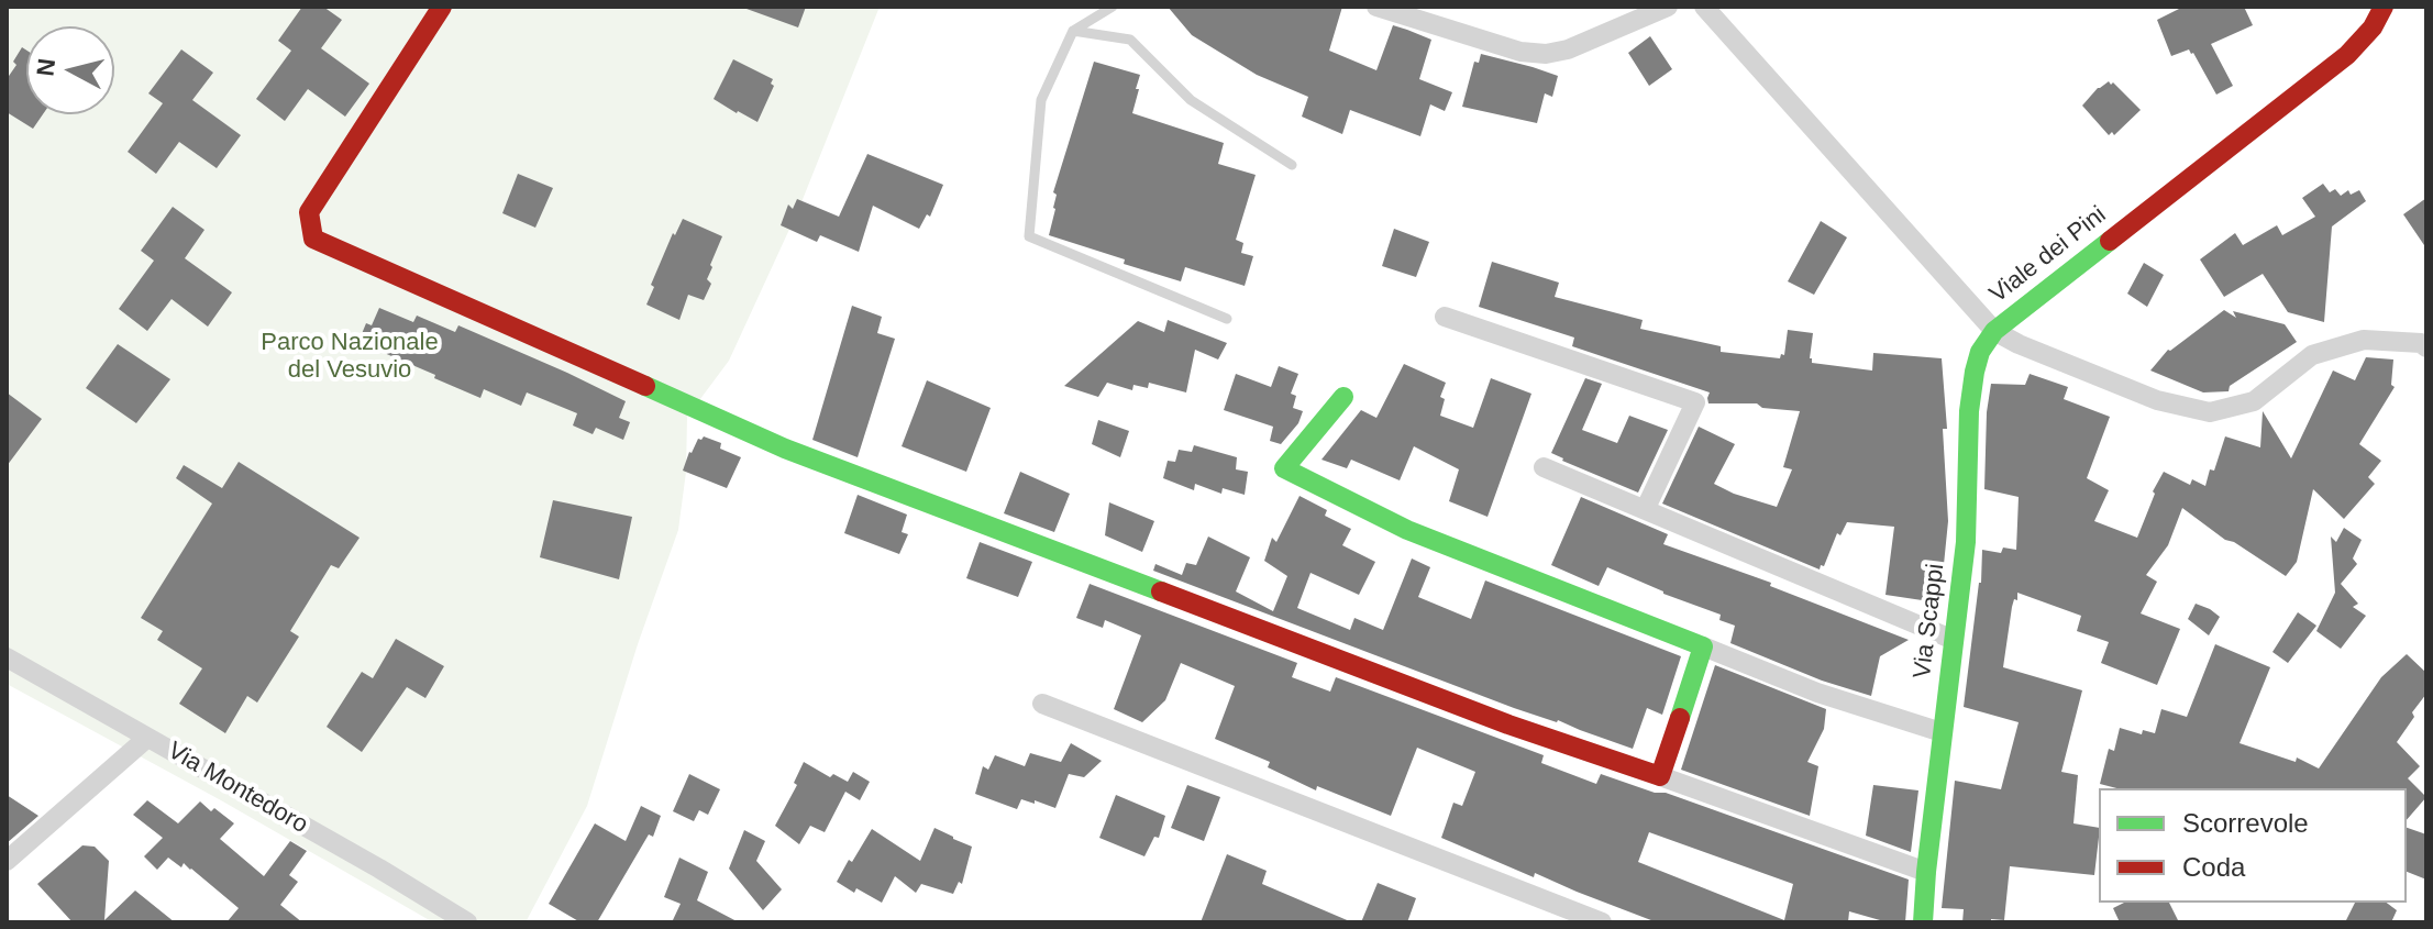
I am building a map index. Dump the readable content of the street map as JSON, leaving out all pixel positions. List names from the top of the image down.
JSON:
{
  "streets": {
    "street": ["Viale dei Pini", "Via Scappi", "Via Montedoro"]
  },
  "crossings": [
    ["Viale dei Pini", "Via Scappi"]
  ],
  "parks": ["Parco Nazionale del Vesuvio"],
  "legend": ["Scorrevole", "Coda"],
  "north": "left"
}
